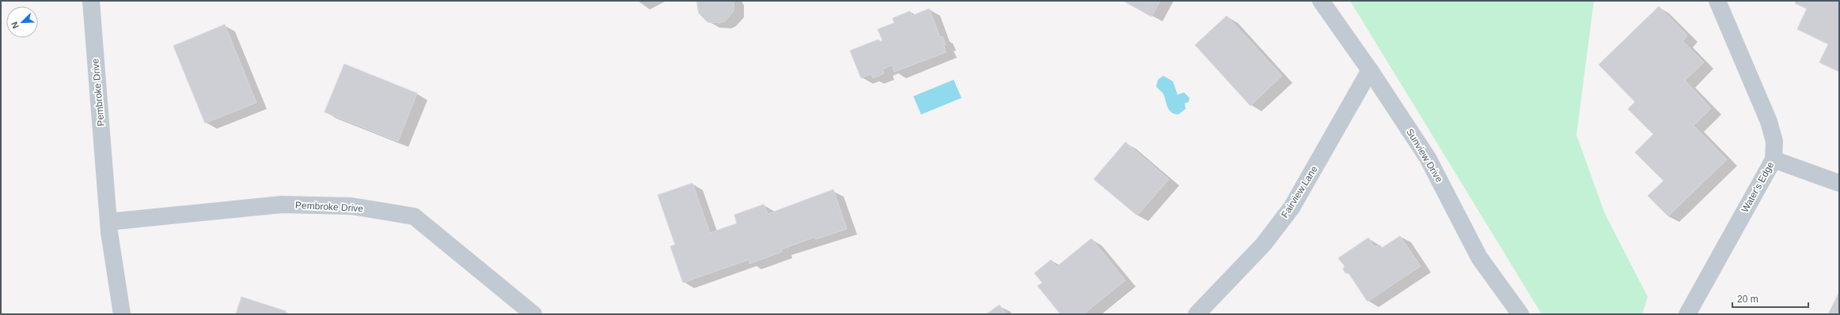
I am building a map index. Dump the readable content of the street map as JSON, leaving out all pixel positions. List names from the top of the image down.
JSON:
{
  "streets": {
    "street": [
      "Pembroke Drive",
      "Sunview Drive",
      "Water's Edge",
      "Fairview Lane"
    ]
  },
  "crossings": [
    ["Sunview Drive", "Fairview Lane"]
  ],
  "scale_bar": "20 m",
  "north": "bottom left"
}
